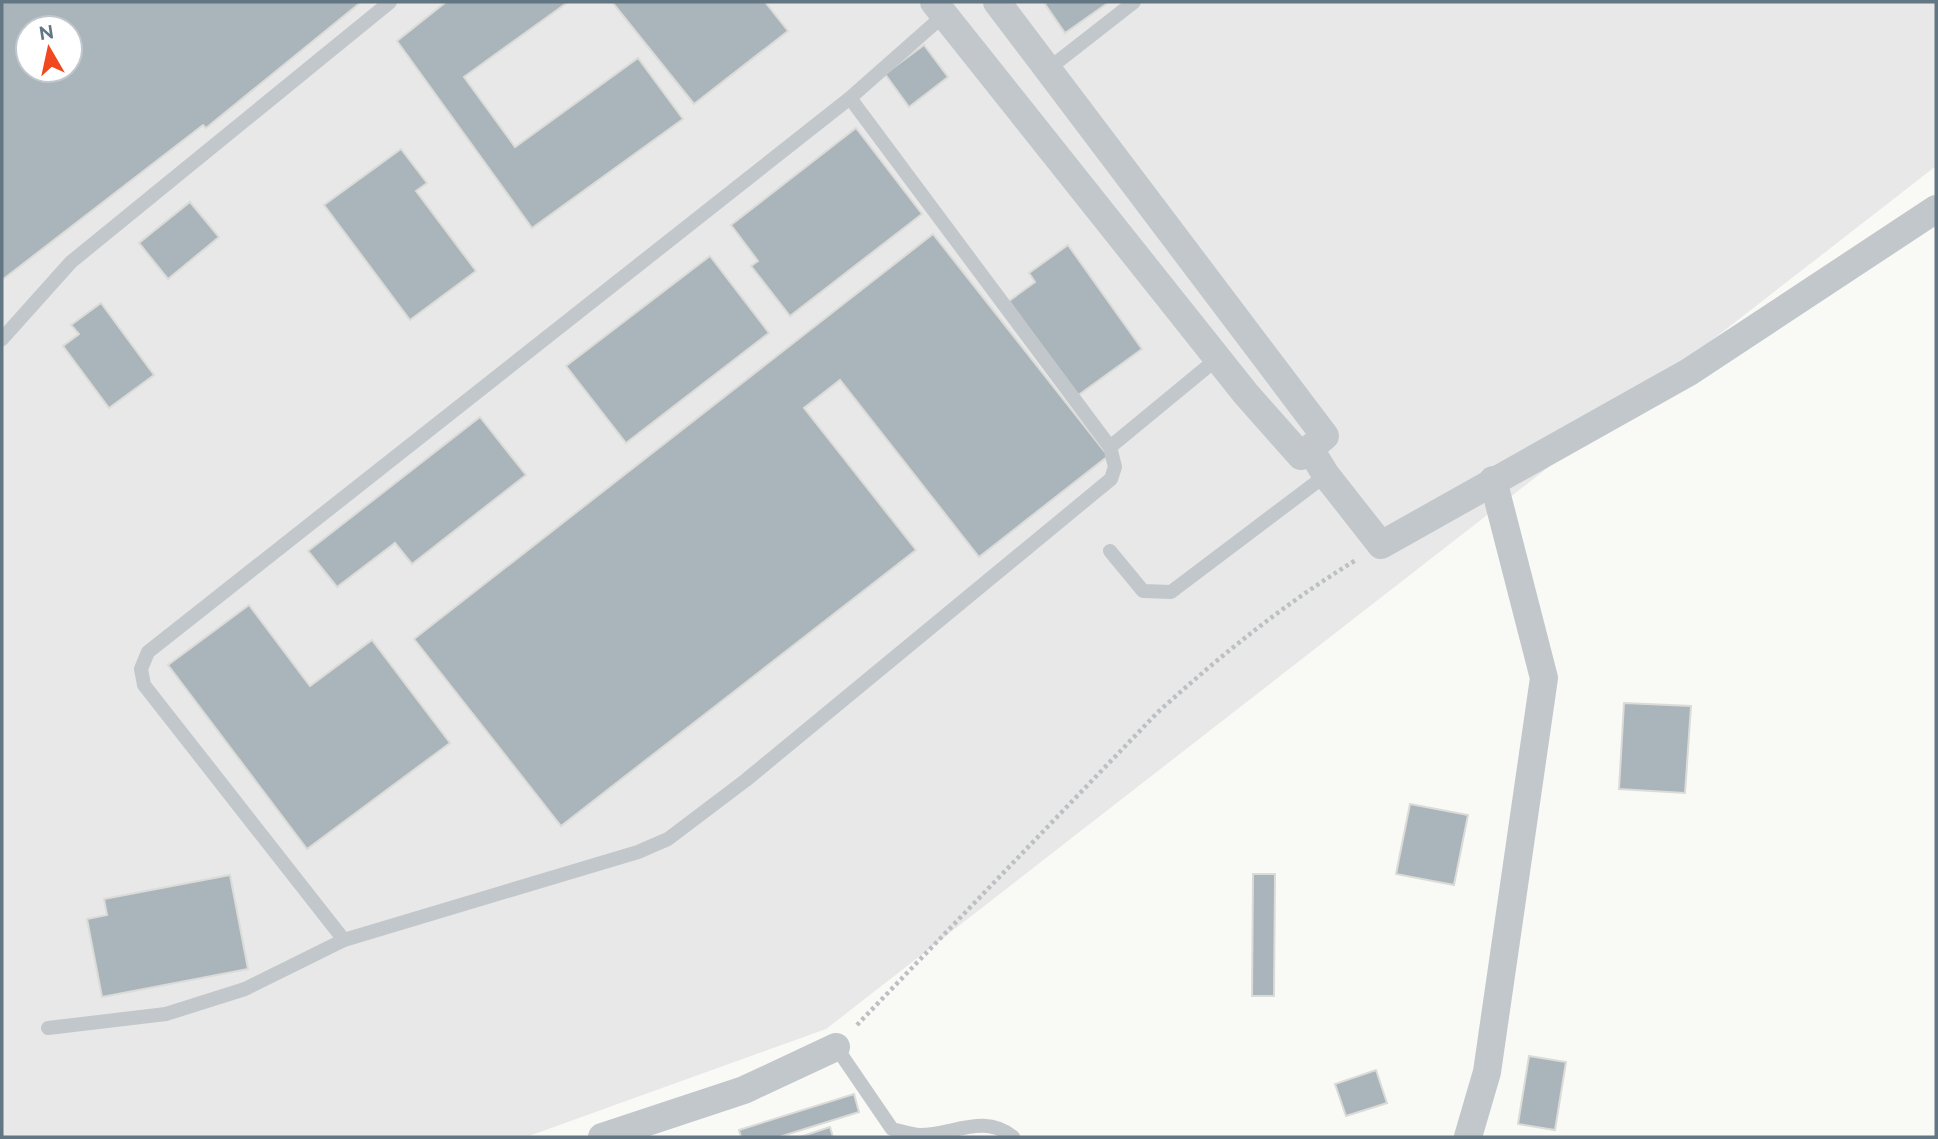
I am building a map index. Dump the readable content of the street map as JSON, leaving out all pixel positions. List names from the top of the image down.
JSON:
{
  "north": "top"
}
